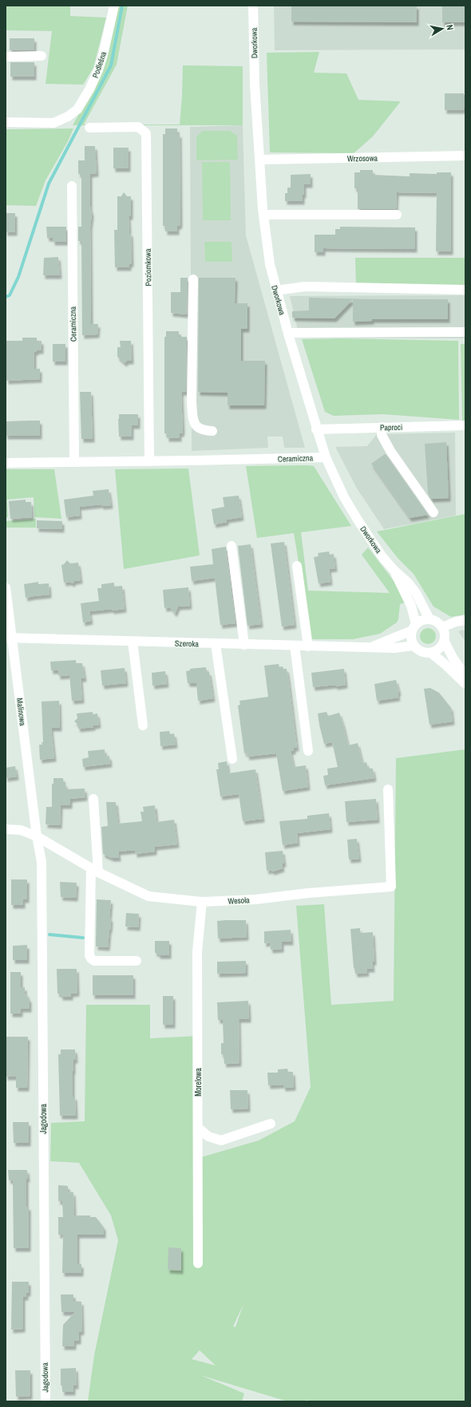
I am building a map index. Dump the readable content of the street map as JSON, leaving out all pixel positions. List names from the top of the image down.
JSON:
{
  "streets": {
    "street": [
      "Dworkowa",
      "Podleśna",
      "Wrzosowa",
      "Poziomkowa",
      "Ceramiczna",
      "Paproci",
      "Szeroka",
      "Malinowa",
      "Wesoła",
      "Morelowa",
      "Jagodowa"
    ]
  },
  "crossings": [
    ["Dworkowa", "Wrzosowa"],
    ["Dworkowa", "Ceramiczna"],
    ["Dworkowa", "Paproci"],
    ["Dworkowa", "Szeroka"],
    ["Poziomkowa", "Ceramiczna"],
    ["Szeroka", "Malinowa"],
    ["Malinowa", "Wesoła"],
    ["Malinowa", "Jagodowa"],
    ["Wesoła", "Morelowa"],
    ["Wesoła", "Jagodowa"]
  ],
  "north": "right"
}
